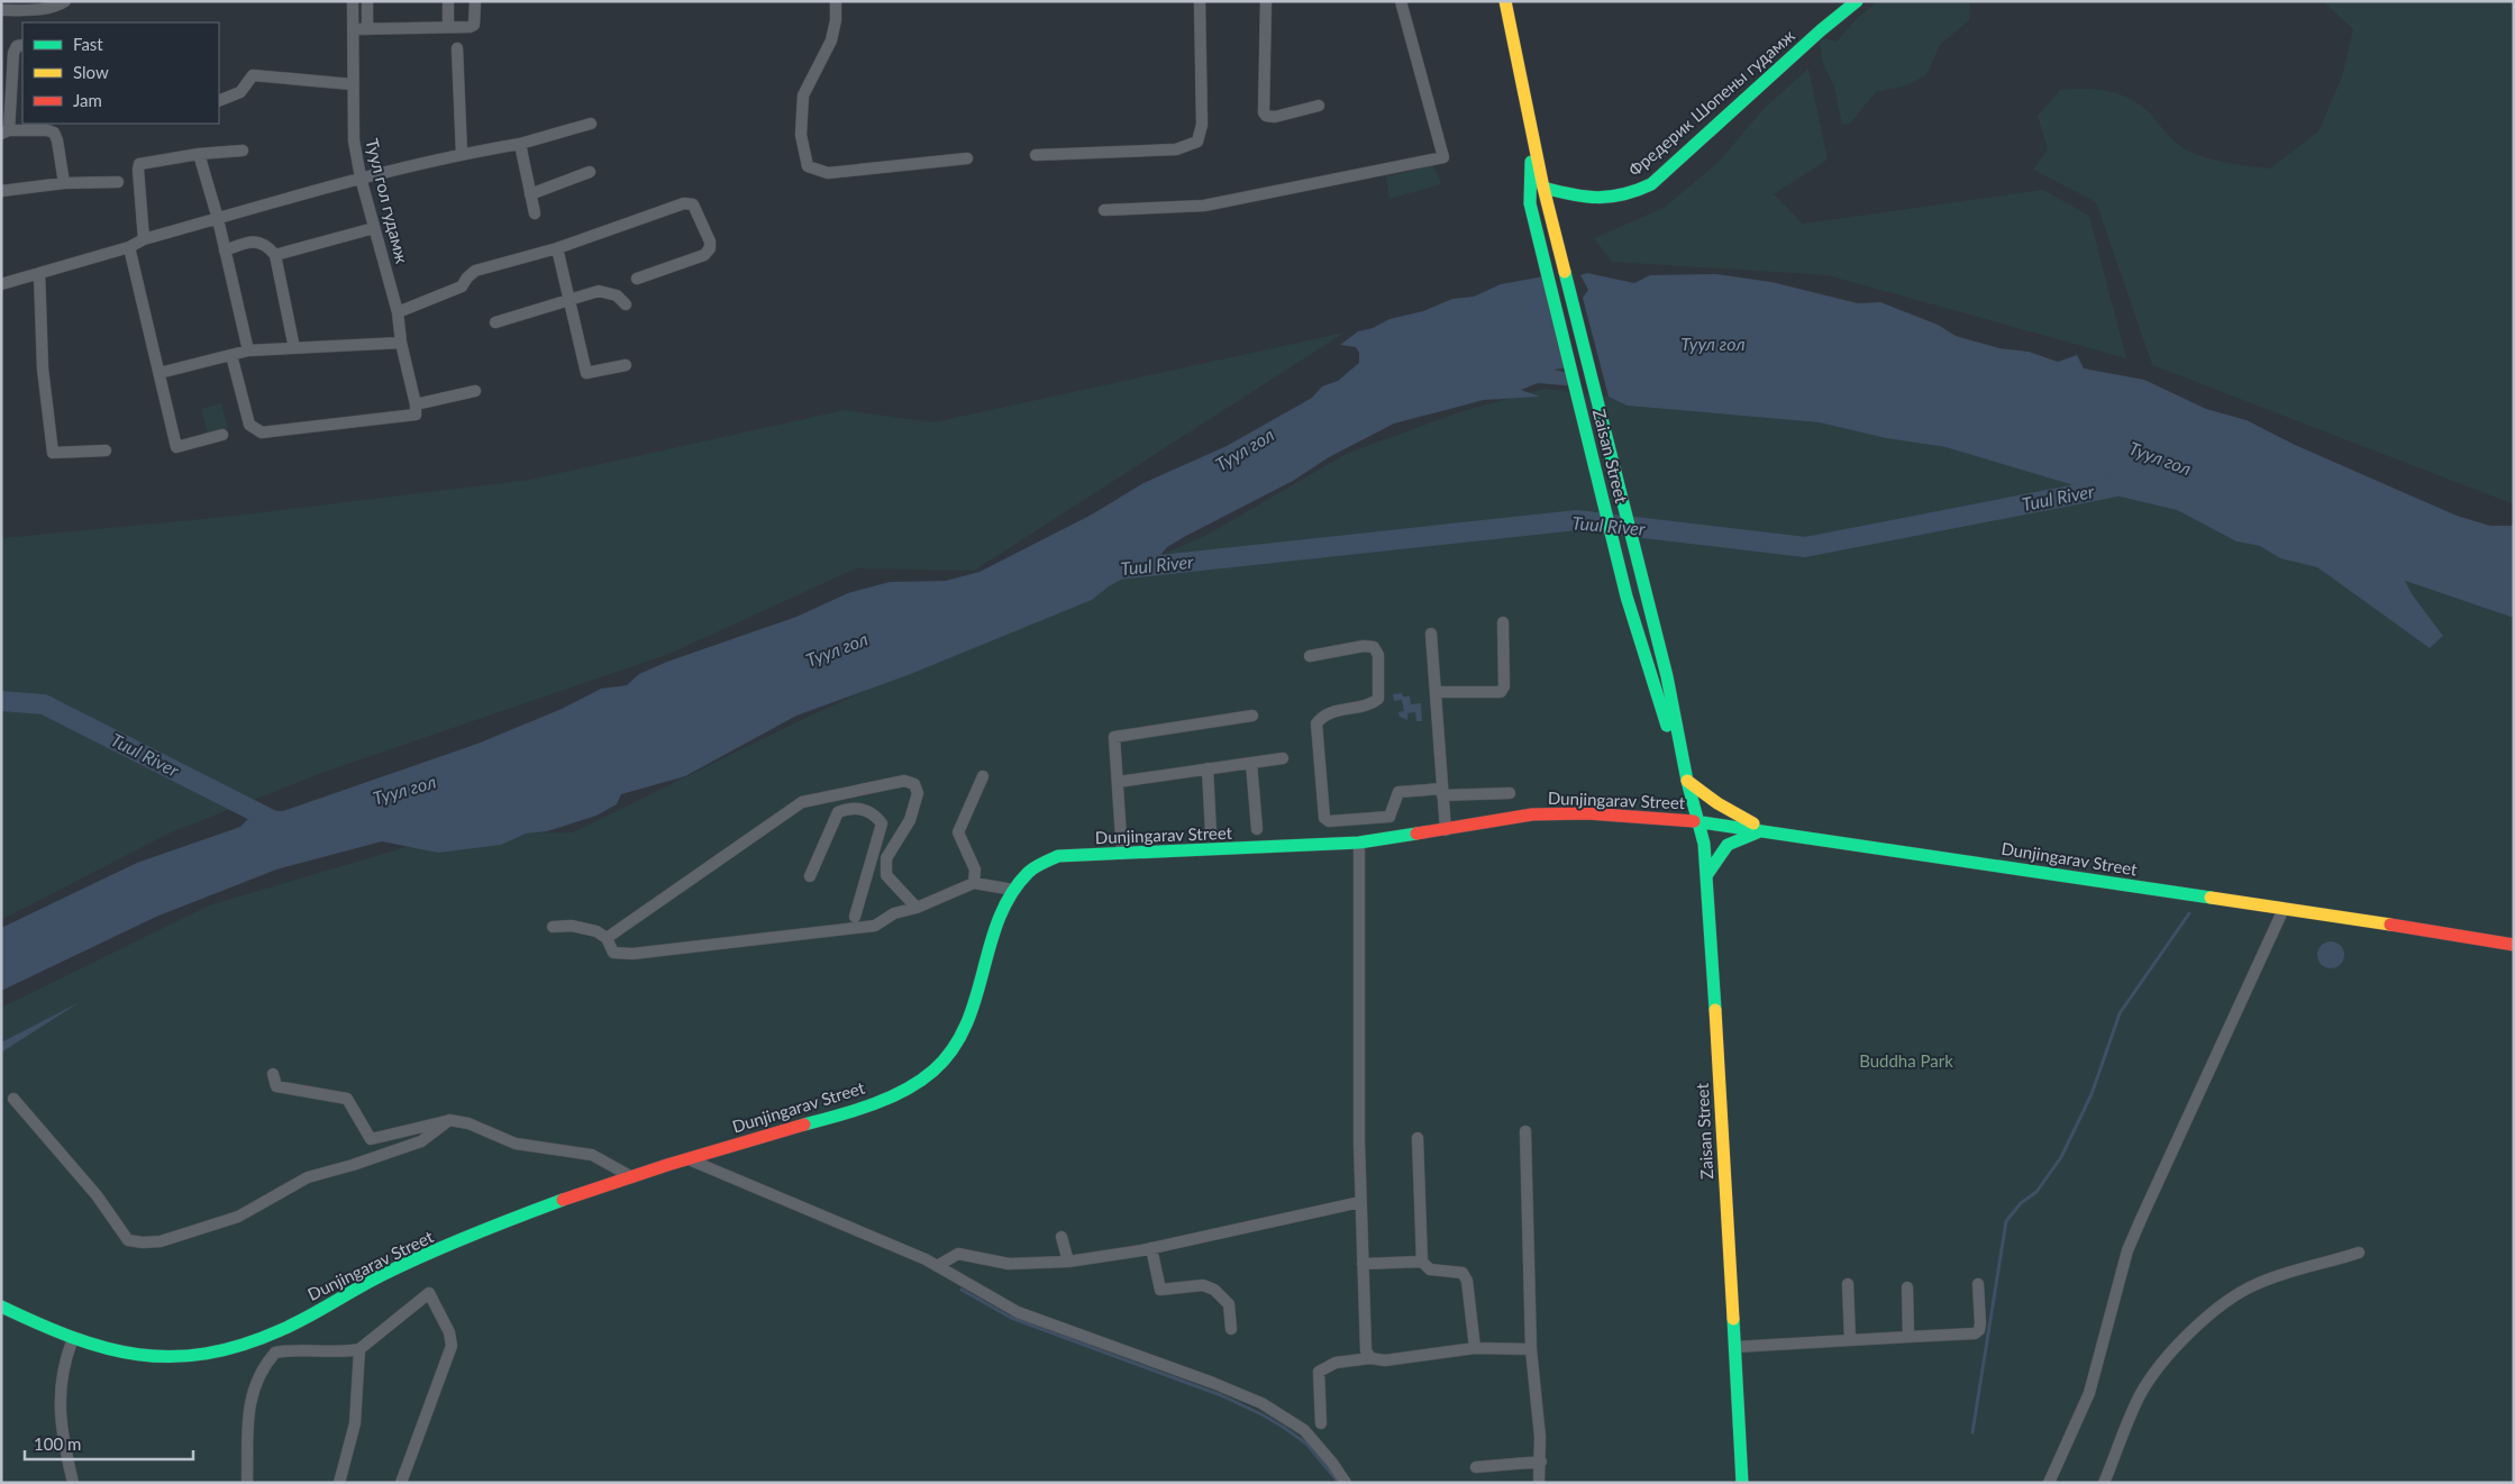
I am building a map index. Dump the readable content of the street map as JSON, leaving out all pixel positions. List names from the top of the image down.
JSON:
{
  "streets": {
    "main road": ["Фредерик Шопены гудамж", "Zaisan Street", "Dunjingarav Street"],
    "street": ["Туул гол гудамж"]
  },
  "crossings": [
    ["Фредерик Шопены гудамж", "Zaisan Street"],
    ["Zaisan Street", "Dunjingarav Street"]
  ],
  "water": ["Туул гол", "Tuul River"],
  "parks": ["Buddha Park"],
  "legend": ["Fast", "Slow", "Jam"],
  "scale_bar": "100 m"
}
